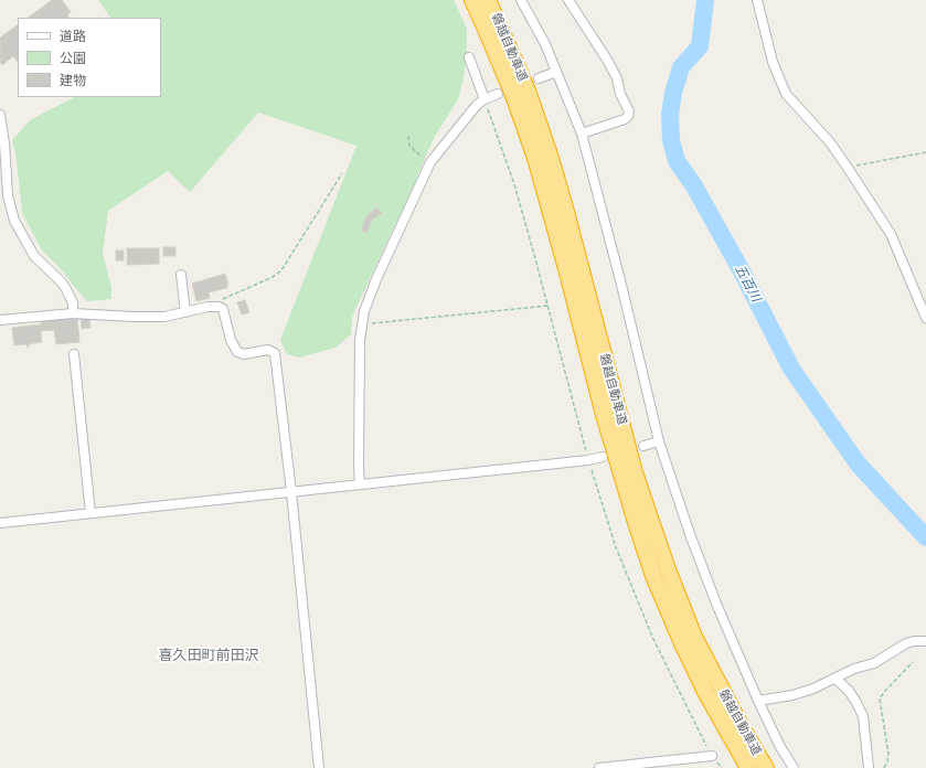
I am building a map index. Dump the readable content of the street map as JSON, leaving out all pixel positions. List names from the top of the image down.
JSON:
{
  "streets": {
    "highway": ["磐越自動車道"]
  },
  "districts": ["喜久田町前田沢"],
  "water": ["五百川"],
  "legend": ["道路", "公園", "建物"]
}
